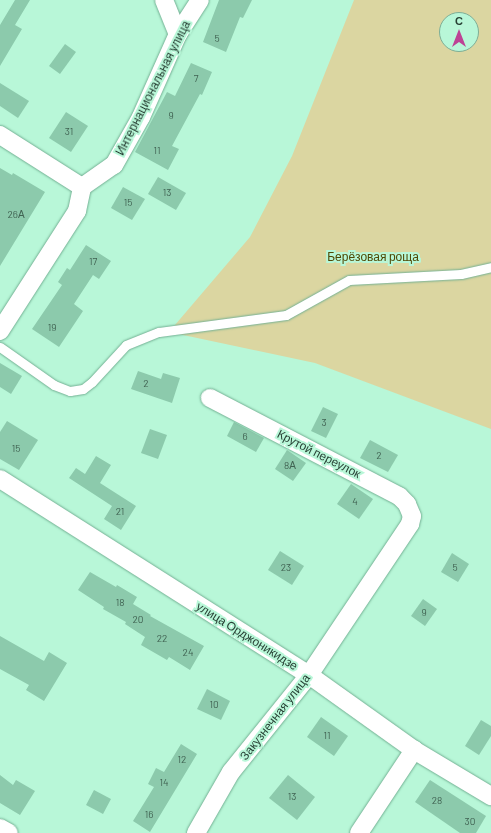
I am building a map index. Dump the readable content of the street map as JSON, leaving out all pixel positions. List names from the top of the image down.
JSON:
{
  "streets": {
    "street": [
      "Интернациональная улица",
      "Крутой переулок",
      "улица Орджоникидзе",
      "Закузнечная улица"
    ]
  },
  "crossings": [
    ["Крутой переулок", "Закузнечная улица"],
    ["улица Орджоникидзе", "Закузнечная улица"]
  ],
  "parks": ["Берёзовая роща"],
  "house_numbers": [
    "5",
    "7",
    "9",
    "31",
    "11",
    "13",
    "15",
    "26А",
    "17",
    "19",
    "2",
    "3",
    "6",
    "15",
    "2",
    "8А",
    "4",
    "21",
    "23",
    "5",
    "18",
    "9",
    "20",
    "22",
    "24",
    "10",
    "11",
    "12",
    "14",
    "13",
    "28",
    "16",
    "30"
  ],
  "north": "top"
}
